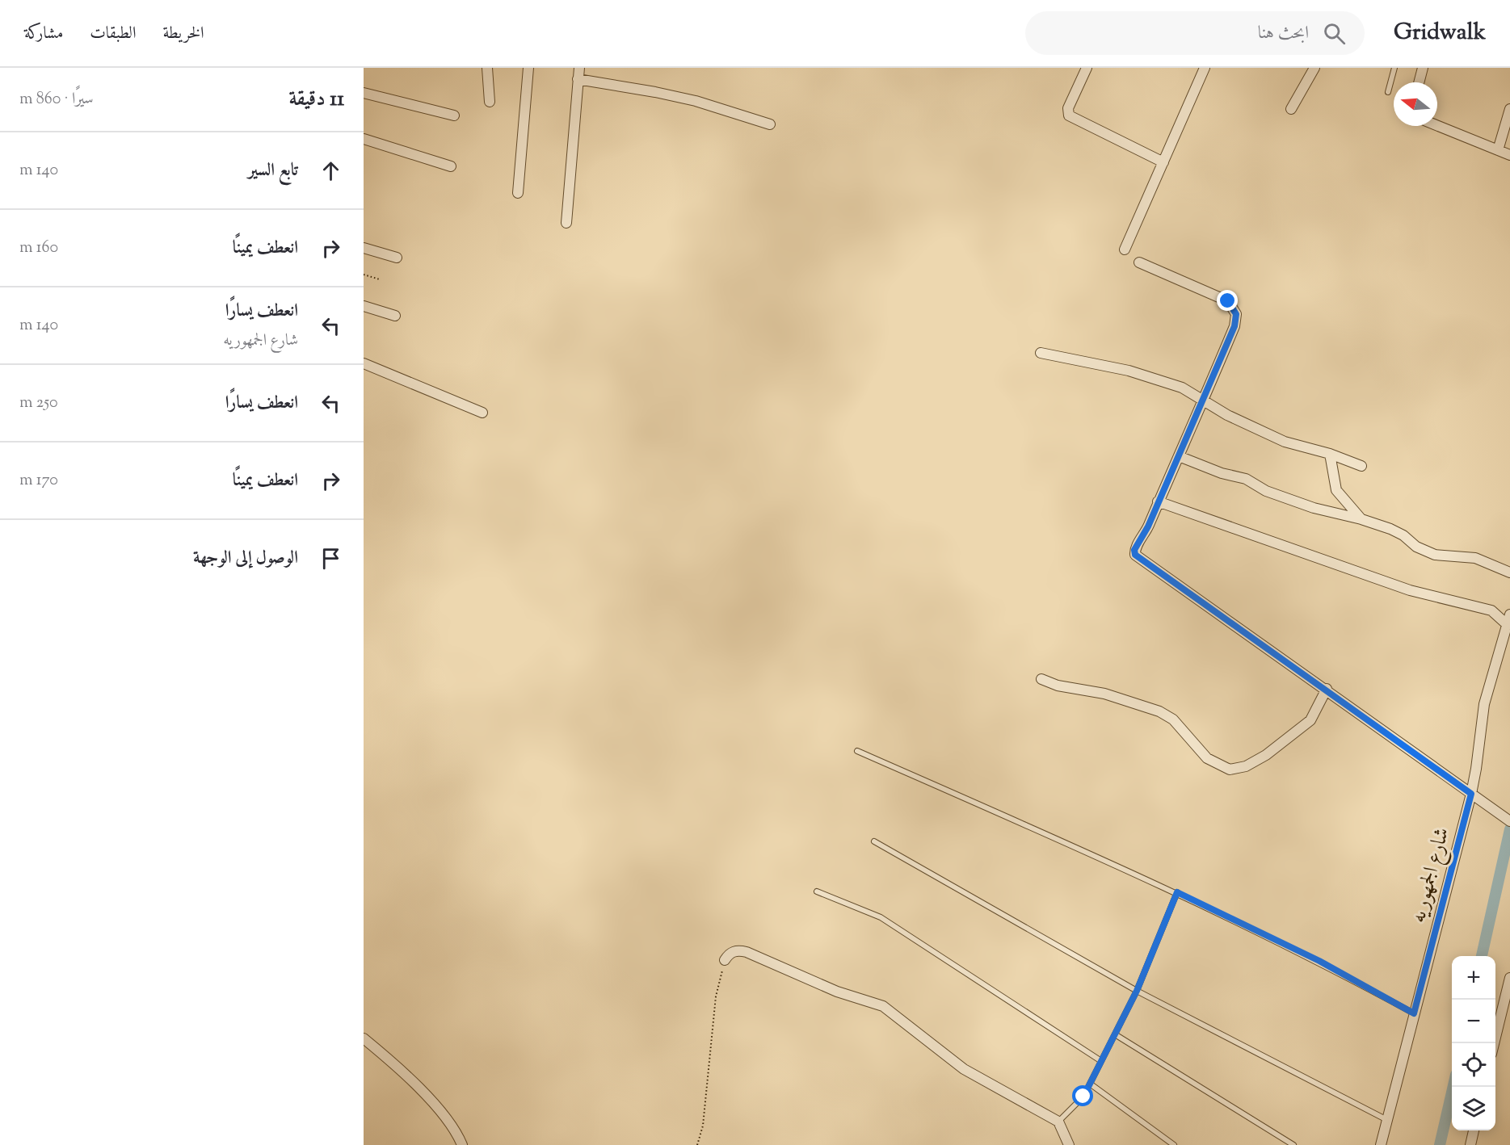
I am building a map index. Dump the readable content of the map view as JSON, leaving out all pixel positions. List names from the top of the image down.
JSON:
{
  "streets": {
    "street": ["شارع الجمهوريه"]
  },
  "north": "left",
  "page": {
    "header": "Gridwalk",
    "search": "ابحث هنا",
    "nav": ["الخريطة", "الطبقات", "مشاركة"],
    "heading": ["11 دقيقة", "سيرًا · 860 m"],
    "list": [
      ["تابع السير", "140 m"],
      ["انعطف يمينًا", "160 m"],
      ["انعطف يسارًا", "شارع الجمهوريه", "140 m"],
      ["انعطف يسارًا", "250 m"],
      ["انعطف يمينًا", "170 m"],
      "الوصول إلى الوجهة"
    ],
    "map_buttons": ["+", "−"]
  }
}
